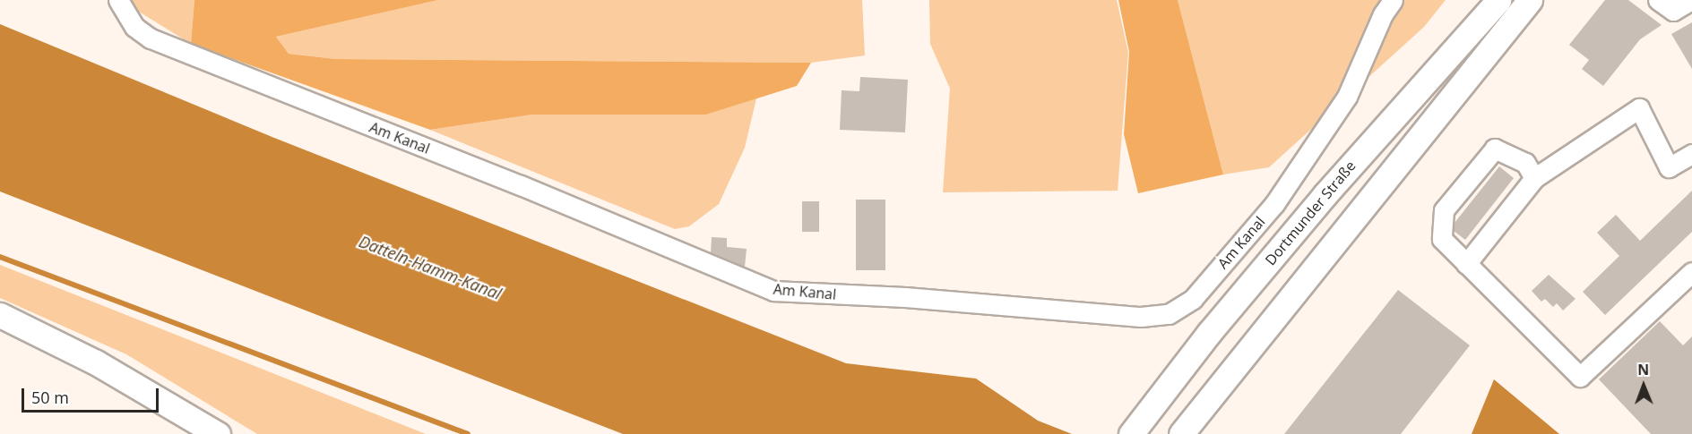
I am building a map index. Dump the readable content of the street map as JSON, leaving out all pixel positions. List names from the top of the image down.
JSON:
{
  "streets": {
    "main road": ["Dortmunder Straße"],
    "lane": ["Am Kanal"]
  },
  "water": ["Datteln-Hamm-Kanal"],
  "scale_bar": "50 m",
  "north": "top"
}
